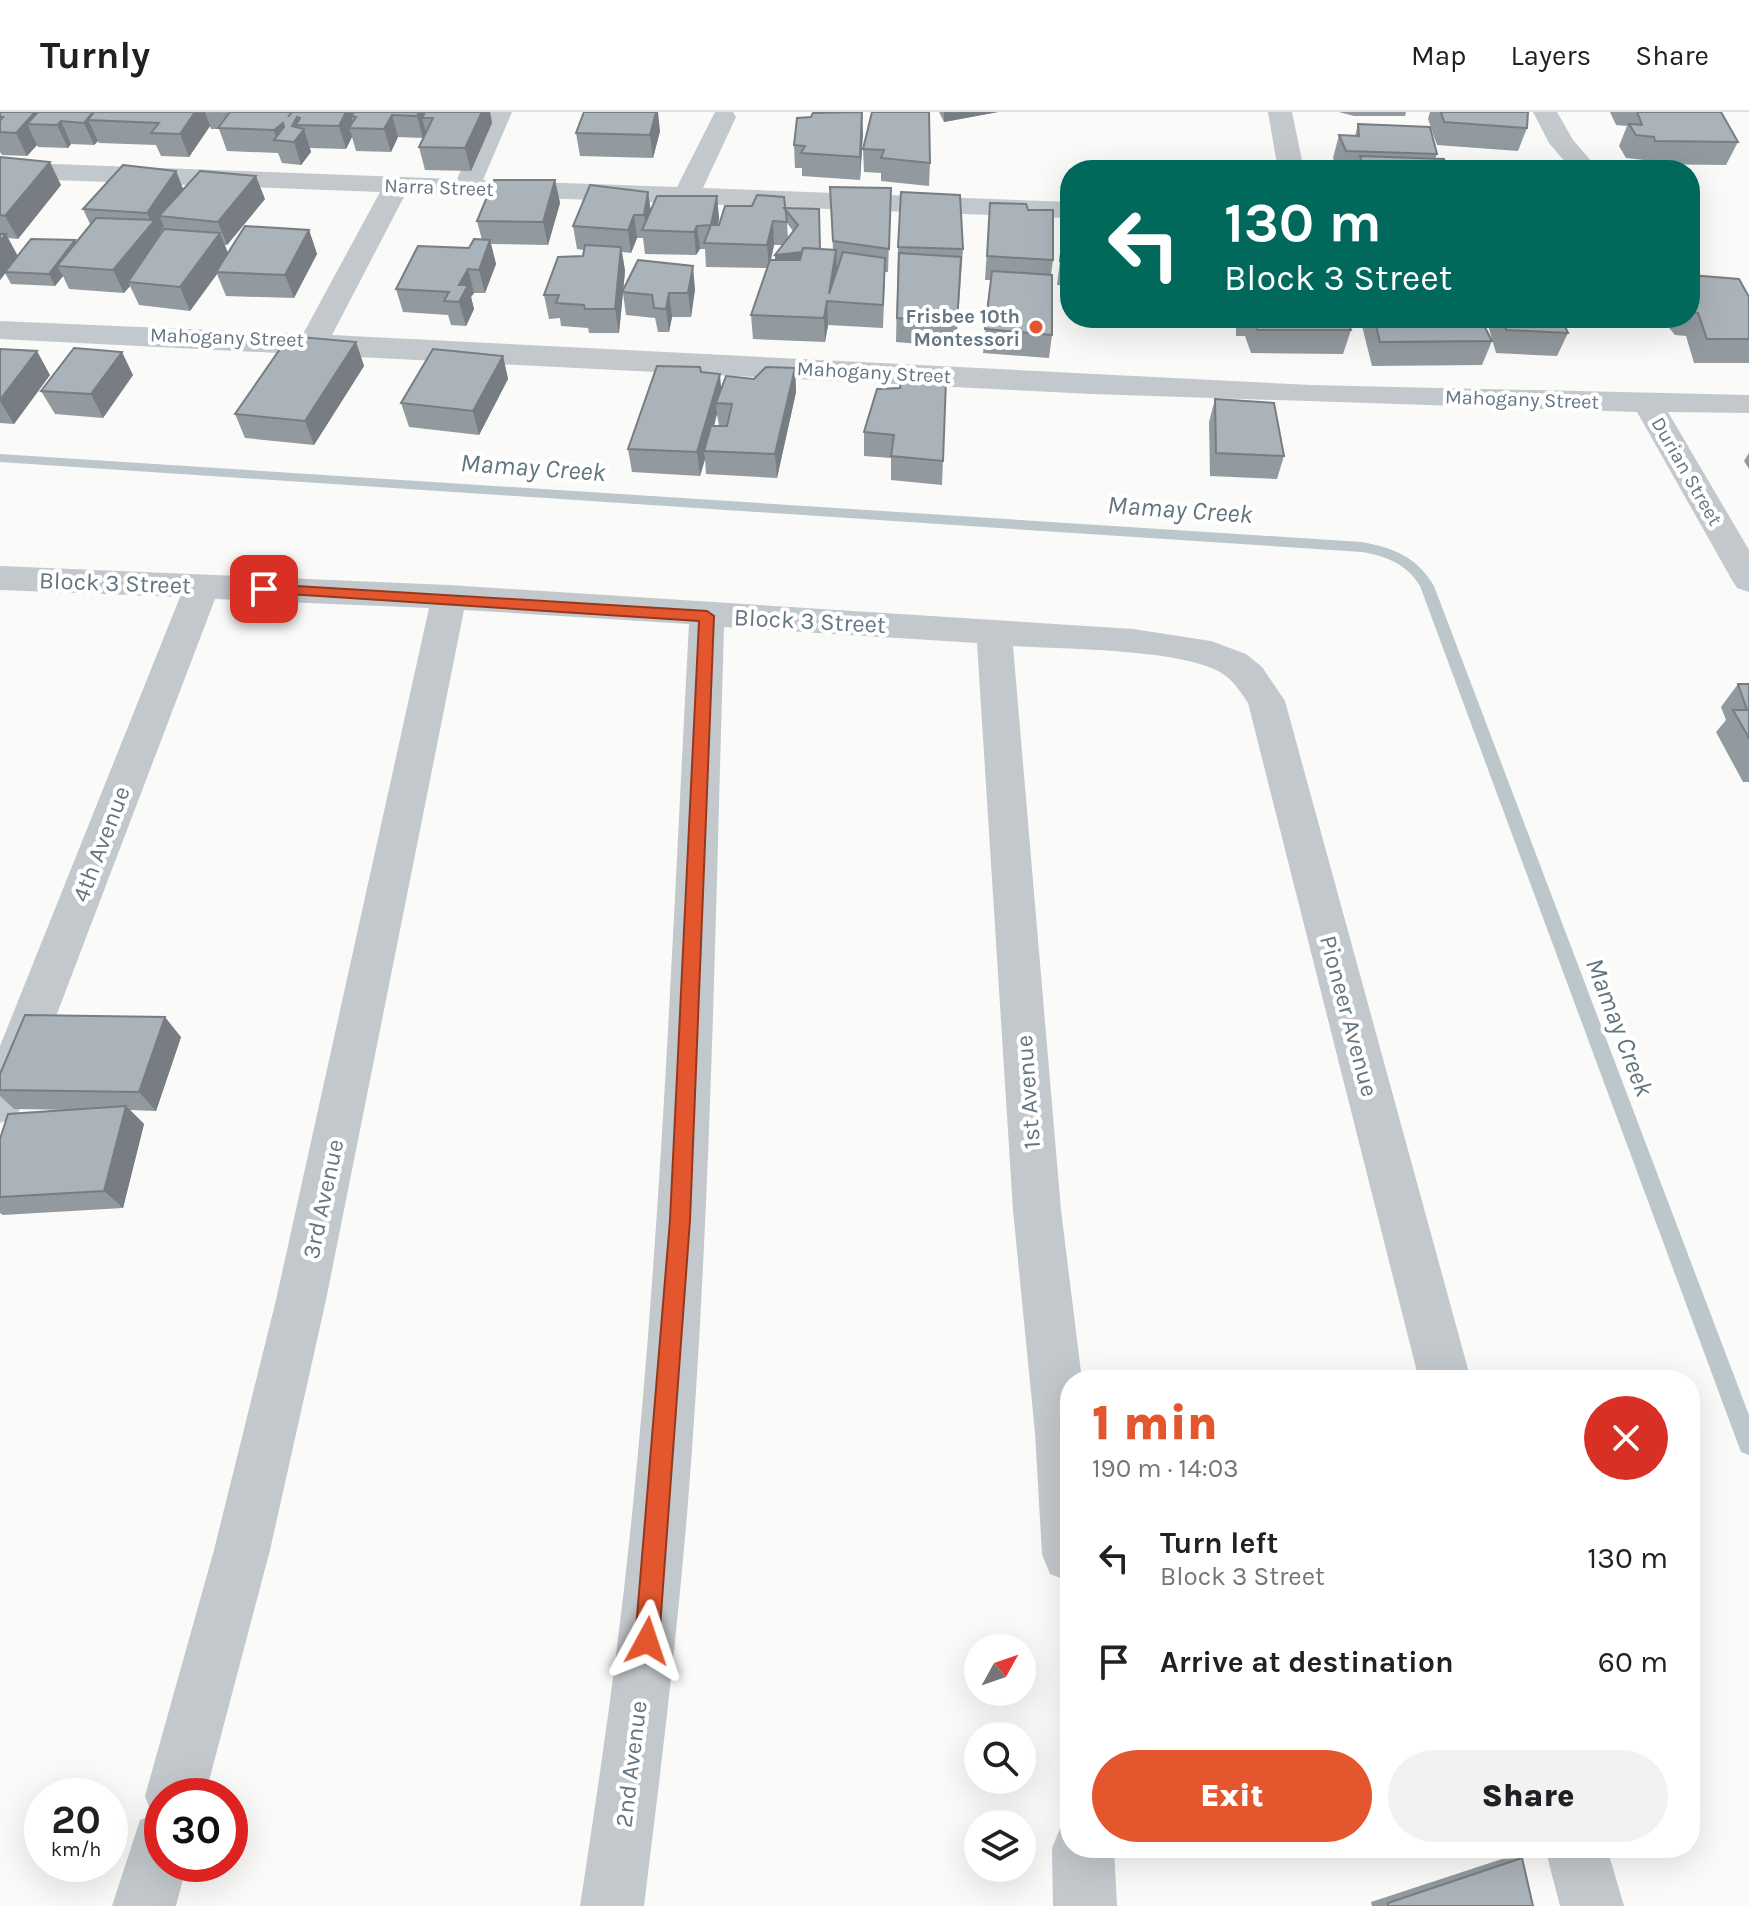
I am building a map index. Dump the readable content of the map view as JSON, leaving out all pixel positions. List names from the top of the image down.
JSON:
{
  "streets": {
    "street": [
      "Narra Street",
      "Mahogany Street",
      "Durian Street",
      "Block 3 Street",
      "4th Avenue",
      "Pioneer Avenue",
      "1st Avenue",
      "3rd Avenue",
      "2nd Avenue"
    ]
  },
  "crossings": [
    ["Mahogany Street", "Durian Street"],
    ["Block 3 Street", "4th Avenue"],
    ["Block 3 Street", "Pioneer Avenue"],
    ["Block 3 Street", "1st Avenue"],
    ["Block 3 Street", "3rd Avenue"],
    ["Block 3 Street", "2nd Avenue"]
  ],
  "water": ["Mamay Creek"],
  "places": ["Frisbee 10th Montessori"],
  "north": "top right",
  "page": {
    "header": "Turnly",
    "nav": ["Map", "Layers", "Share"],
    "turn": ["130 m", "Block 3 Street"],
    "heading": ["1 min", "190 m · 14:03"],
    "list": [
      {
        "name": "Turn left",
        "note": "Block 3 Street",
        "value": "130 m"
      },
      {
        "name": "Arrive at destination",
        "value": "60 m"
      }
    ],
    "buttons": ["Exit", "Share"],
    "speed": "20 km/h",
    "limit": "30"
  }
}
